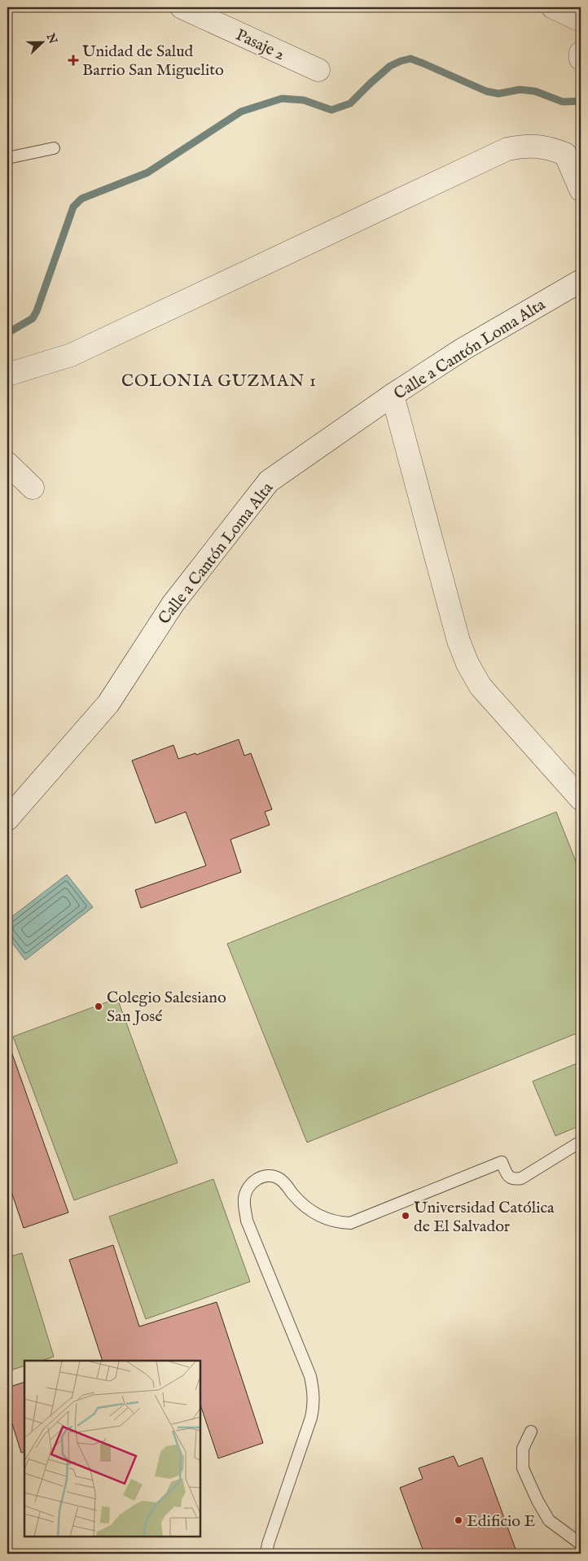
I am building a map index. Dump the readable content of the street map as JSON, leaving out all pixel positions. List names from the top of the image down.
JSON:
{
  "streets": {
    "street": ["Pasaje 2", "Calle a Cantón Loma Alta"]
  },
  "districts": ["COLONIA GUZMAN 1"],
  "places": {
    "health": ["Unidad de Salud Barrio San Miguelito"],
    "other": ["Colegio Salesiano San José", "Universidad Católica de El Salvador", "Edificio E"]
  },
  "north": "right"
}
